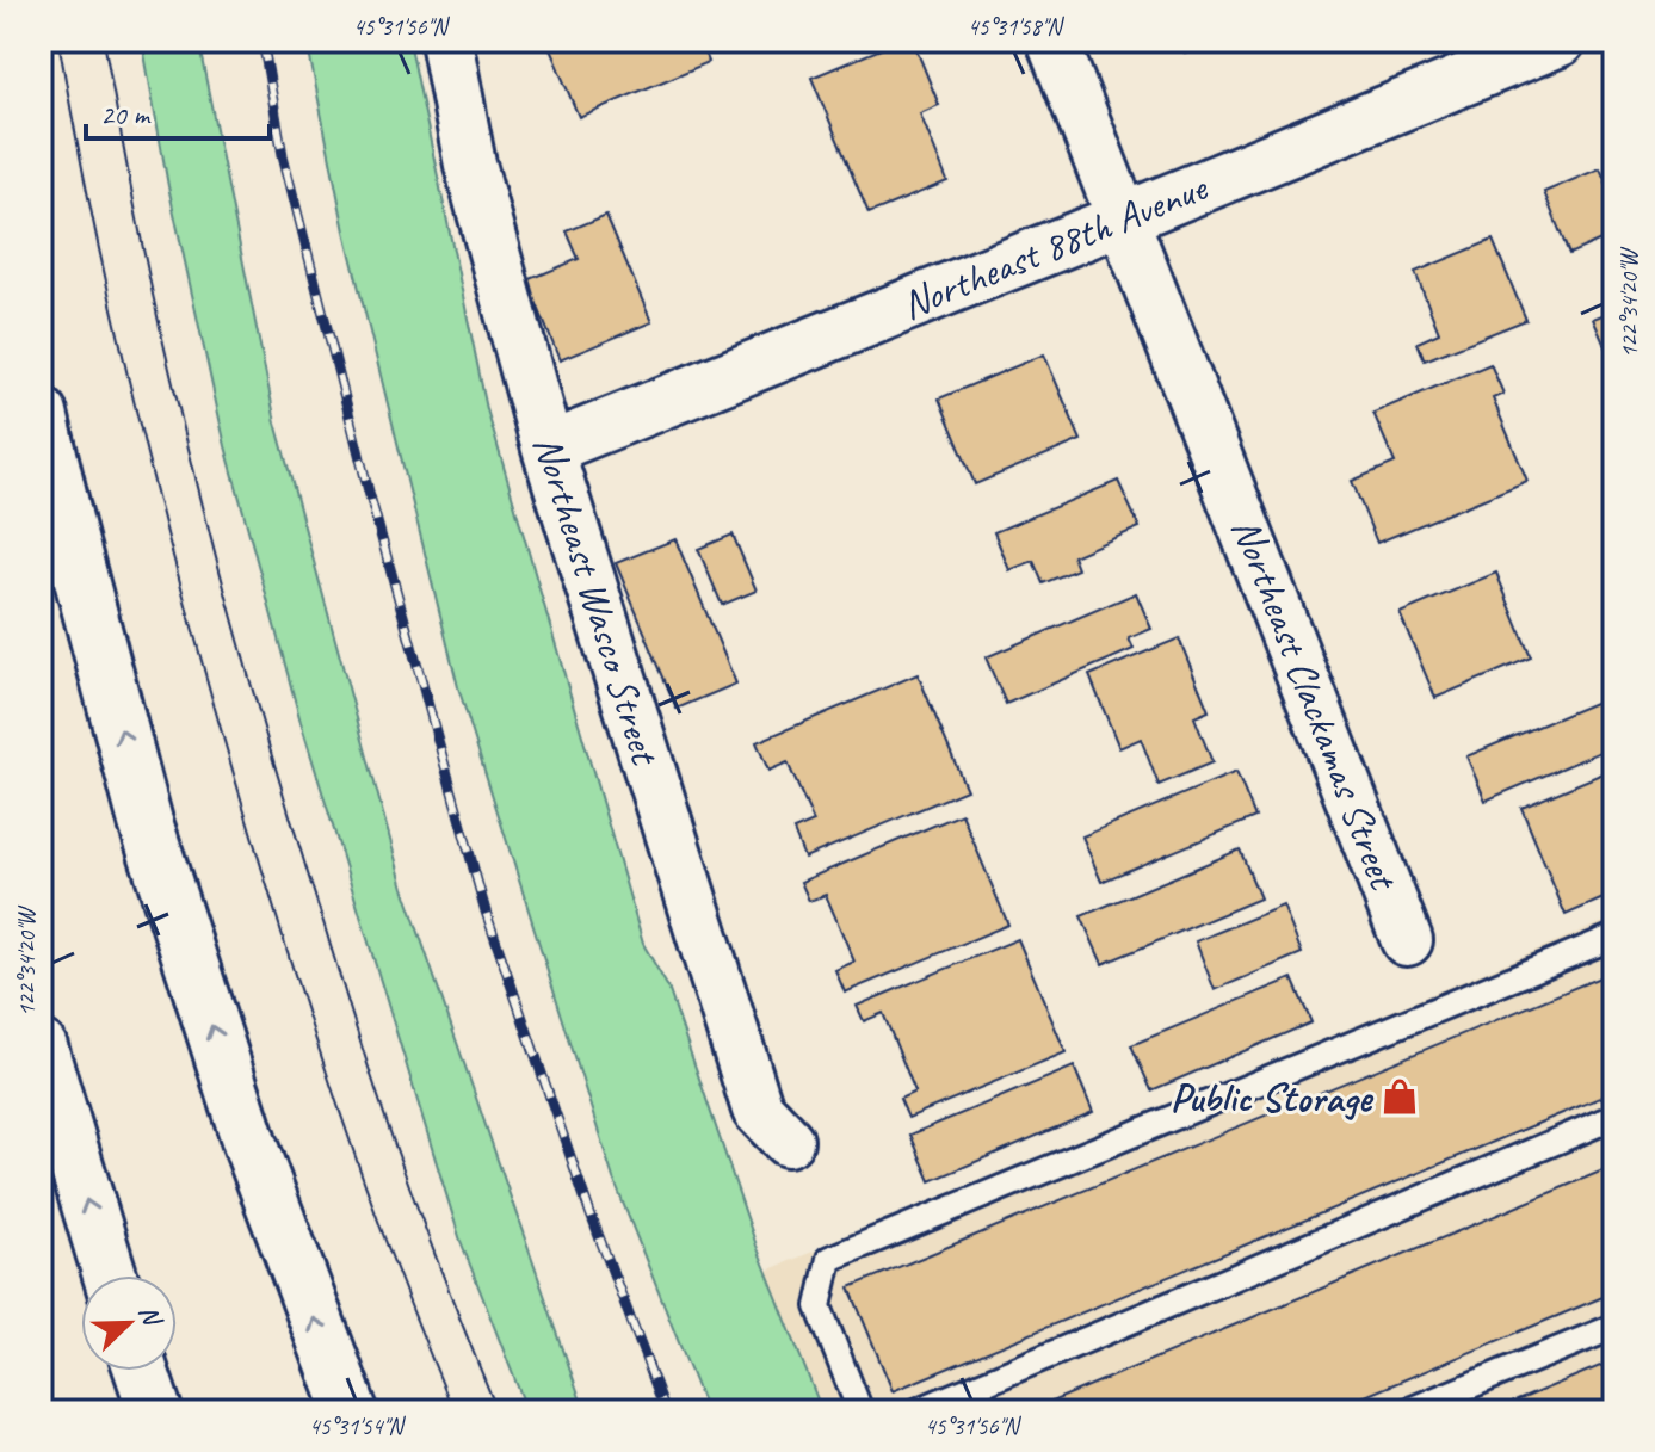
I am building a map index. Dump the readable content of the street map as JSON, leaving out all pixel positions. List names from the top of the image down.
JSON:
{
  "streets": {
    "street": ["Northeast 88th Avenue", "Northeast Wasco Street", "Northeast Clackamas Street"]
  },
  "crossings": [
    ["Northeast 88th Avenue", "Northeast Wasco Street"],
    ["Northeast 88th Avenue", "Northeast Clackamas Street"]
  ],
  "places": {
    "shop": ["Public Storage"]
  },
  "scale_bar": "20 m",
  "north": "top right",
  "coordinates": [
    "45°31'56\"N",
    "45°31'58\"N",
    "122°34'20\"W",
    "45°31'54\"N"
  ]
}
